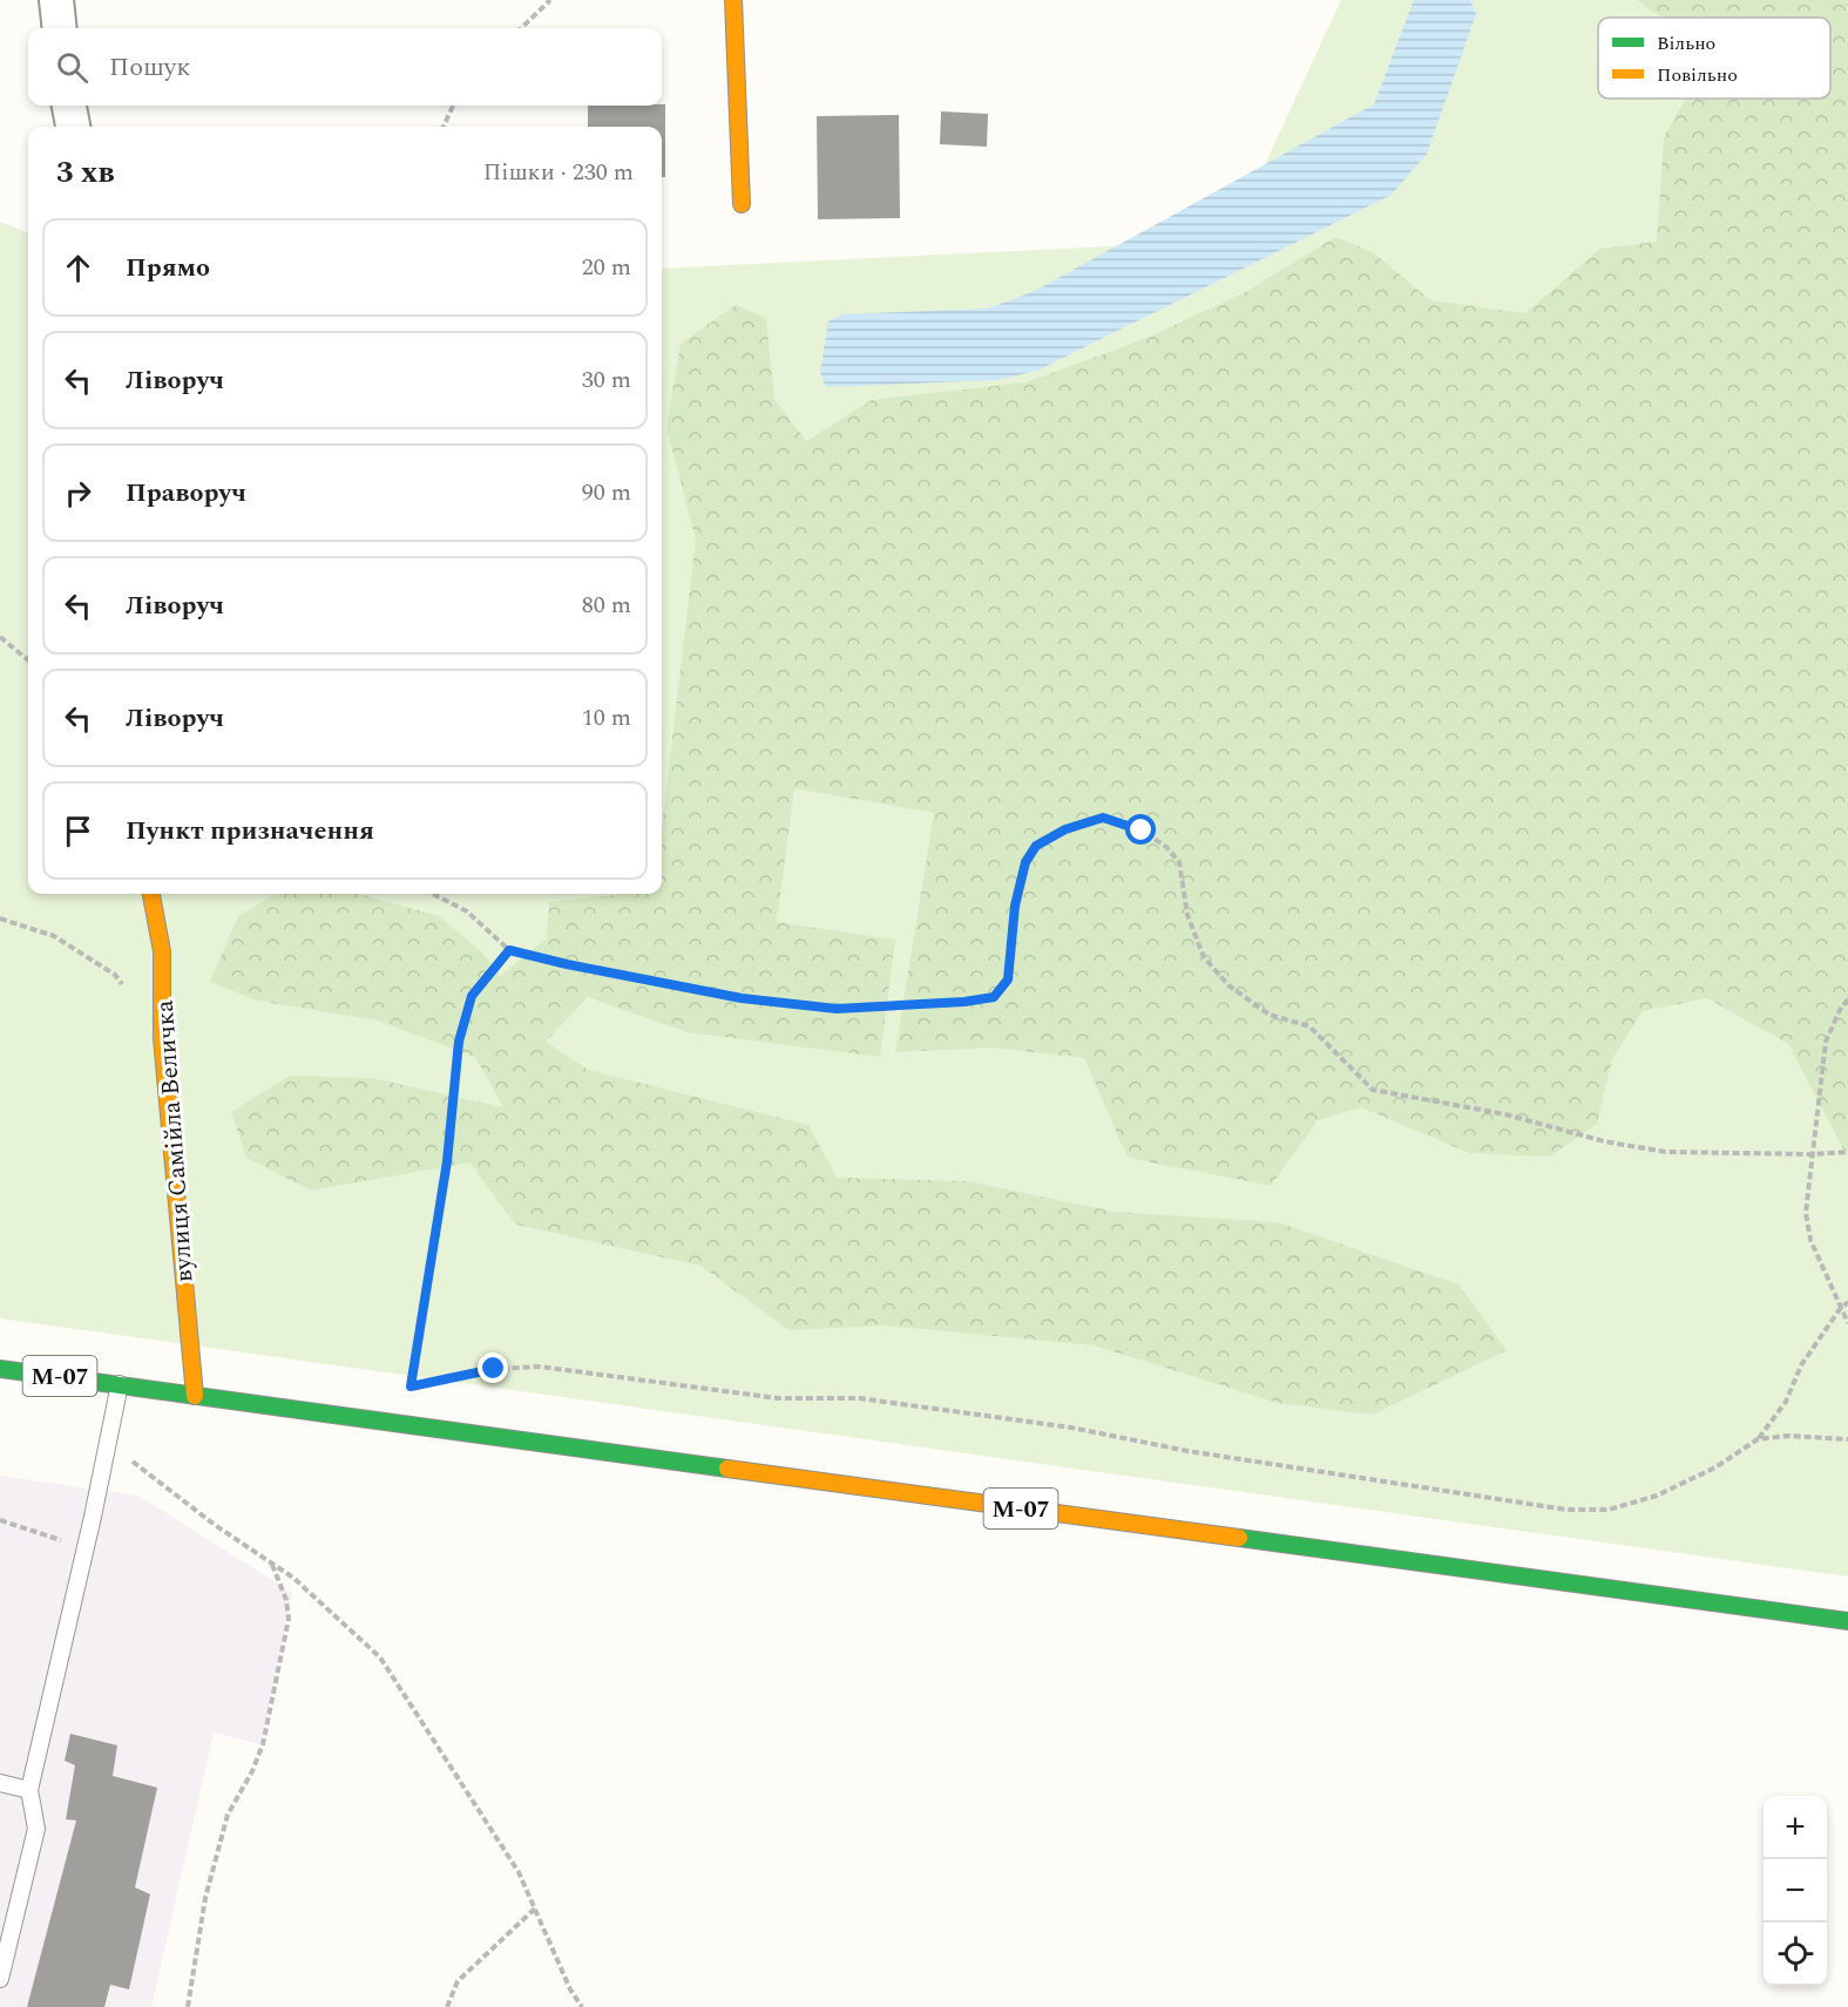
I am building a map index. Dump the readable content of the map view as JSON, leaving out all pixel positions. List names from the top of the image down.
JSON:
{
  "streets": {
    "main road": ["вулиця Самійла Величка", "М-07"]
  },
  "crossings": [
    ["вулиця Самійла Величка", "М-07"]
  ],
  "legend": ["Вільно", "Повільно"],
  "page": {
    "search": "Пошук",
    "heading": ["3 хв", "Пішки · 230 m"],
    "list": [
      ["Прямо", "20 m"],
      ["Ліворуч", "30 m"],
      ["Праворуч", "90 m"],
      ["Ліворуч", "80 m"],
      ["Ліворуч", "10 m"],
      "Пункт призначення"
    ],
    "map_buttons": ["+", "−"]
  }
}
